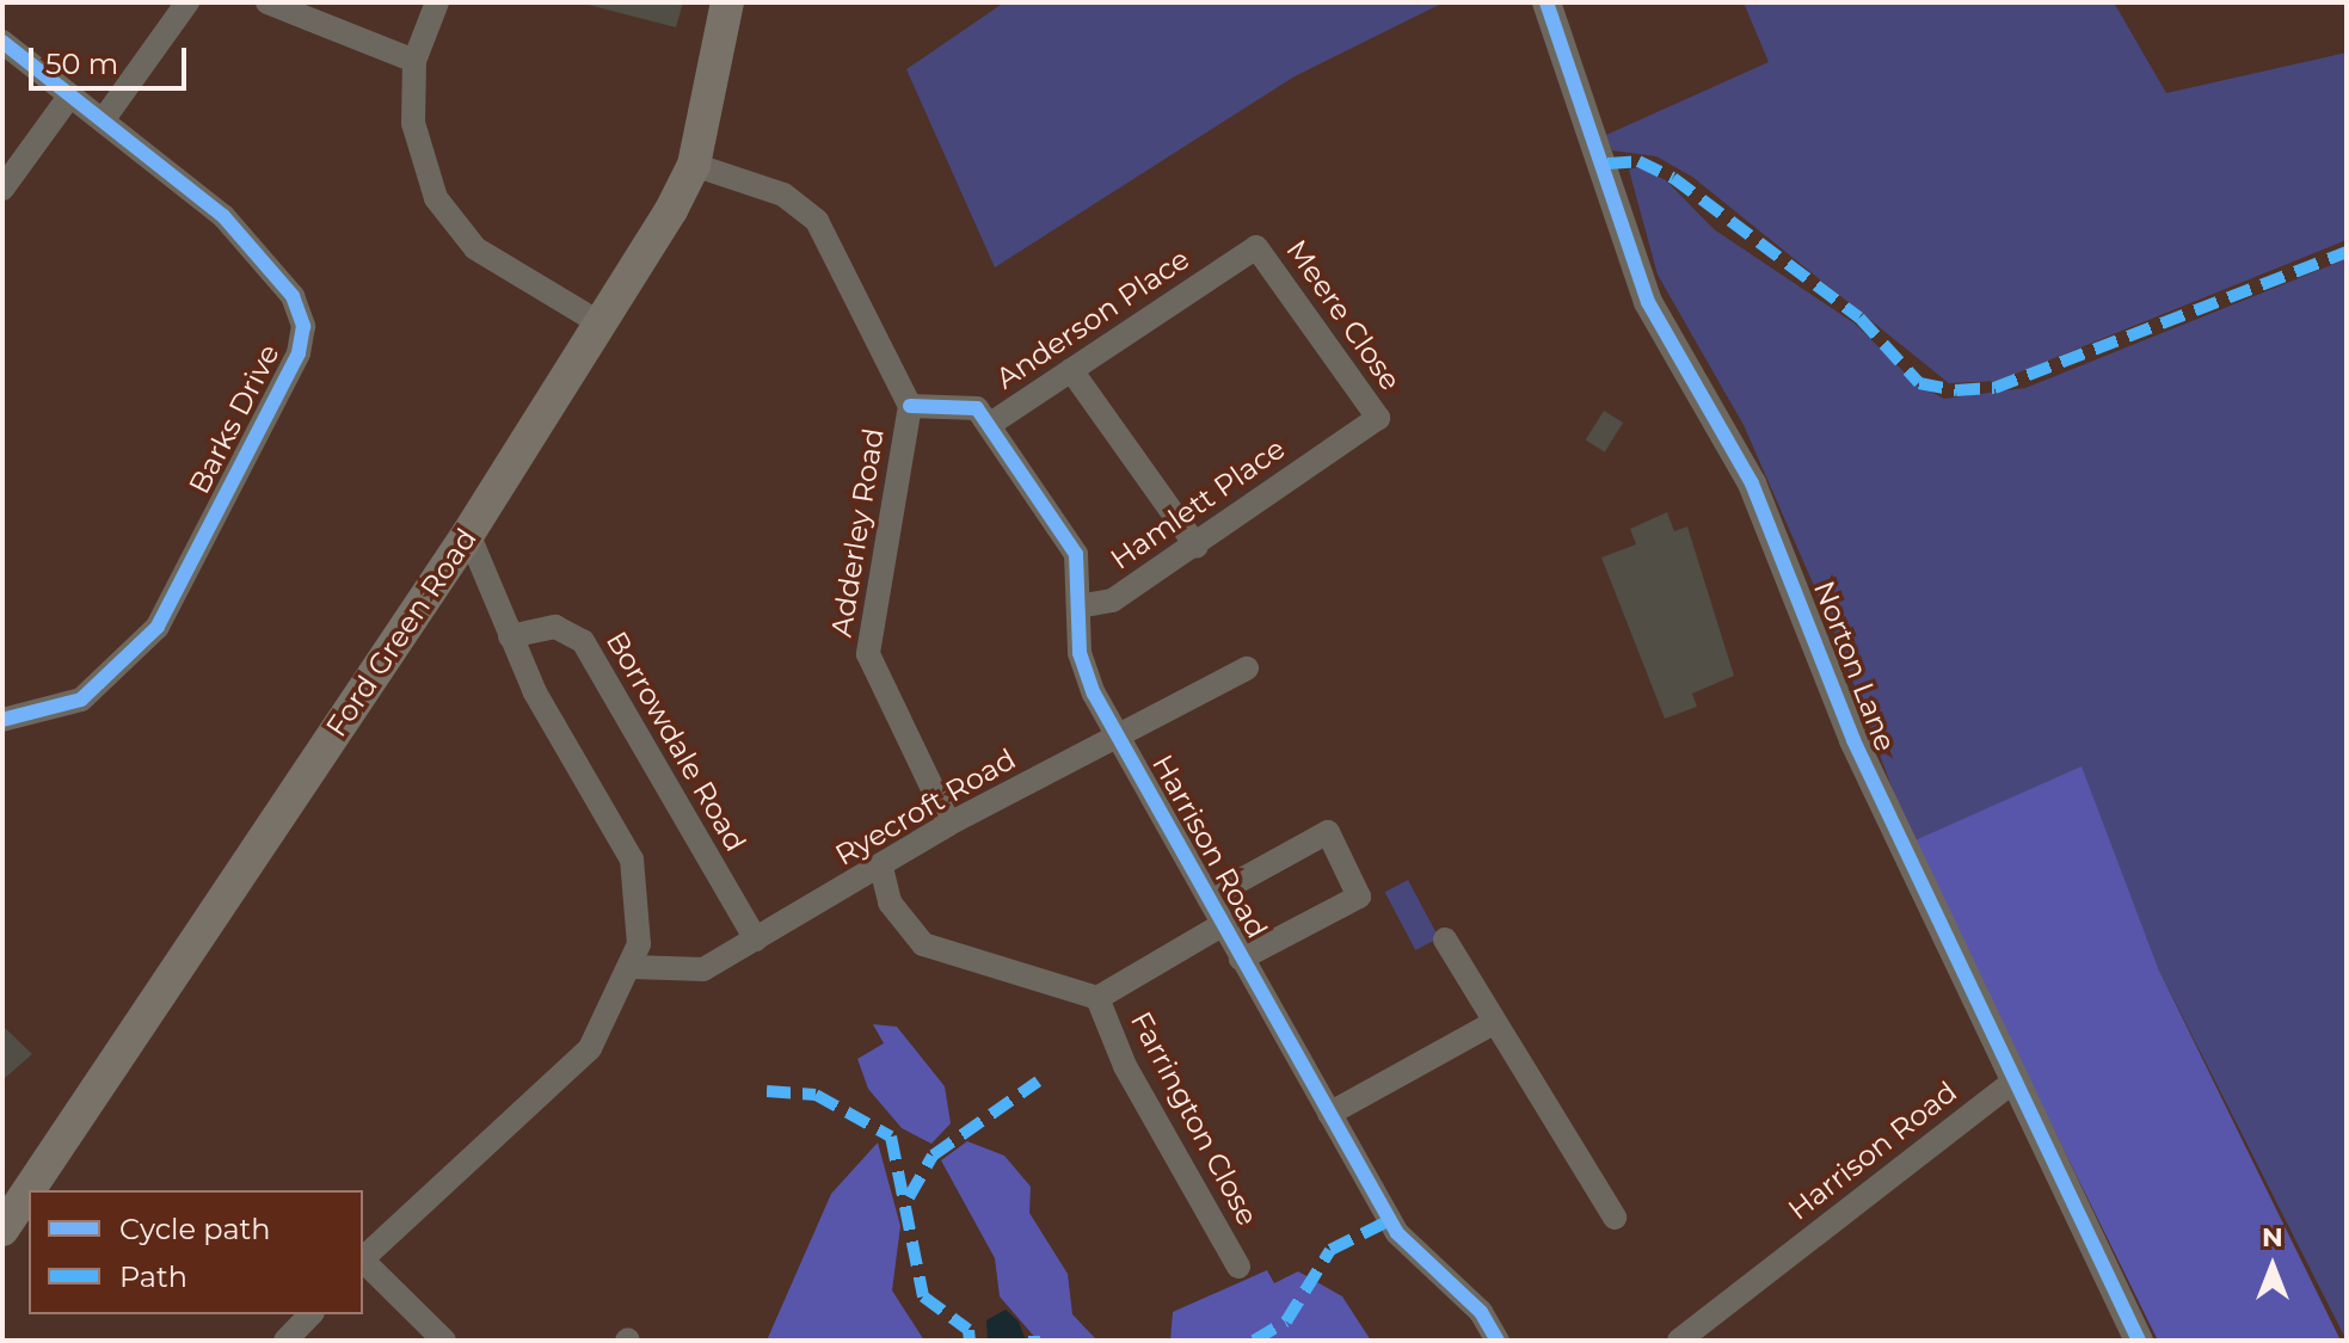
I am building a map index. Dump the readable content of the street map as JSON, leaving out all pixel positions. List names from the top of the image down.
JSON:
{
  "streets": {
    "main road": ["Ford Green Road"],
    "street": [
      "Meere Close",
      "Anderson Place",
      "Barks Drive",
      "Hamlett Place",
      "Adderley Road",
      "Norton Lane",
      "Borrowdale Road",
      "Ryecroft Road",
      "Harrison Road",
      "Farrington Close"
    ]
  },
  "crossings": [
    ["Meere Close", "Anderson Place"],
    ["Meere Close", "Hamlett Place"],
    ["Anderson Place", "Harrison Road"],
    ["Hamlett Place", "Harrison Road"],
    ["Adderley Road", "Ford Green Road"],
    ["Adderley Road", "Ryecroft Road"],
    ["Norton Lane", "Harrison Road"],
    ["Borrowdale Road", "Ryecroft Road"],
    ["Ryecroft Road", "Harrison Road"]
  ],
  "legend": ["Cycle path", "Path"],
  "scale_bar": "50 m",
  "north": "top"
}
